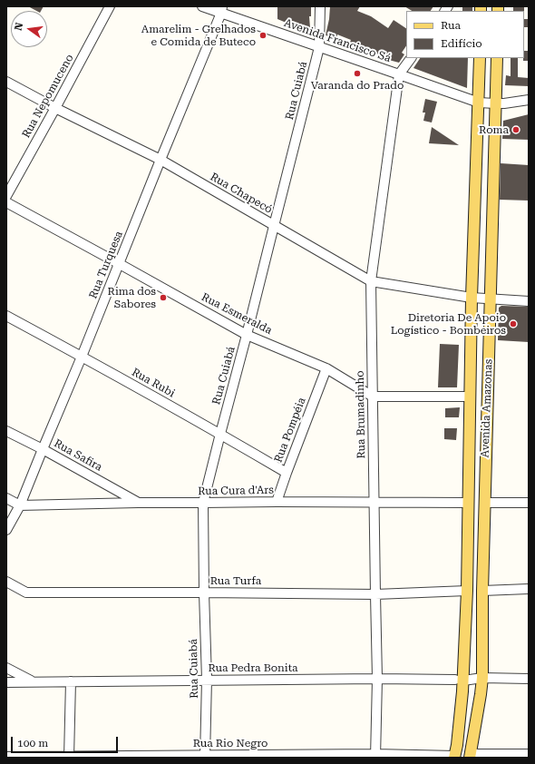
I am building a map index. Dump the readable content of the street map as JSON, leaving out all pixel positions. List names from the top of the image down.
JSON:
{
  "streets": {
    "main road": ["Avenida Amazonas"],
    "street": [
      "Avenida Francisco Sá",
      "Rua Cuiabá",
      "Rua Nepomuceno",
      "Rua Chapecó",
      "Rua Turquesa",
      "Rua Esmeralda",
      "Rua Rubi",
      "Rua Brumadinho",
      "Rua Pompéia",
      "Rua Safira",
      "Rua Cura d'Ars",
      "Rua Turfa",
      "Rua Pedra Bonita",
      "Rua Rio Negro"
    ]
  },
  "crossings": [
    ["Avenida Francisco Sá", "Rua Cuiabá"],
    ["Avenida Francisco Sá", "Rua Turquesa"],
    ["Avenida Francisco Sá", "Avenida Amazonas"],
    ["Avenida Francisco Sá", "Rua Brumadinho"],
    ["Rua Cuiabá", "Rua Chapecó"],
    ["Rua Cuiabá", "Rua Esmeralda"],
    ["Rua Cuiabá", "Rua Rubi"],
    ["Rua Cuiabá", "Rua Cura d'Ars"],
    ["Rua Cuiabá", "Rua Turfa"],
    ["Rua Cuiabá", "Rua Pedra Bonita"],
    ["Rua Cuiabá", "Rua Rio Negro"],
    ["Rua Nepomuceno", "Rua Chapecó"],
    ["Rua Chapecó", "Rua Turquesa"],
    ["Rua Chapecó", "Avenida Amazonas"],
    ["Rua Chapecó", "Rua Brumadinho"],
    ["Rua Turquesa", "Rua Esmeralda"],
    ["Rua Turquesa", "Rua Rubi"],
    ["Rua Turquesa", "Rua Safira"],
    ["Rua Turquesa", "Rua Cura d'Ars"],
    ["Rua Esmeralda", "Avenida Amazonas"],
    ["Rua Esmeralda", "Rua Brumadinho"],
    ["Rua Esmeralda", "Rua Pompéia"],
    ["Rua Rubi", "Rua Pompéia"],
    ["Avenida Amazonas", "Rua Cura d'Ars"],
    ["Avenida Amazonas", "Rua Turfa"],
    ["Avenida Amazonas", "Rua Pedra Bonita"],
    ["Avenida Amazonas", "Rua Rio Negro"],
    ["Rua Brumadinho", "Rua Cura d'Ars"],
    ["Rua Brumadinho", "Rua Turfa"],
    ["Rua Brumadinho", "Rua Pedra Bonita"],
    ["Rua Brumadinho", "Rua Rio Negro"],
    ["Rua Pompéia", "Rua Cura d'Ars"],
    ["Rua Safira", "Rua Cura d'Ars"]
  ],
  "places": [
    "Amarelim - Grelhados e Comida de Buteco",
    "Varanda do Prado",
    "Roma",
    "Rima dos Sabores",
    "Diretoria De Apoio Logístico - Bombeiros"
  ],
  "legend": ["Rua", "Edifício"],
  "scale_bar": "100 m",
  "north": "left"
}
